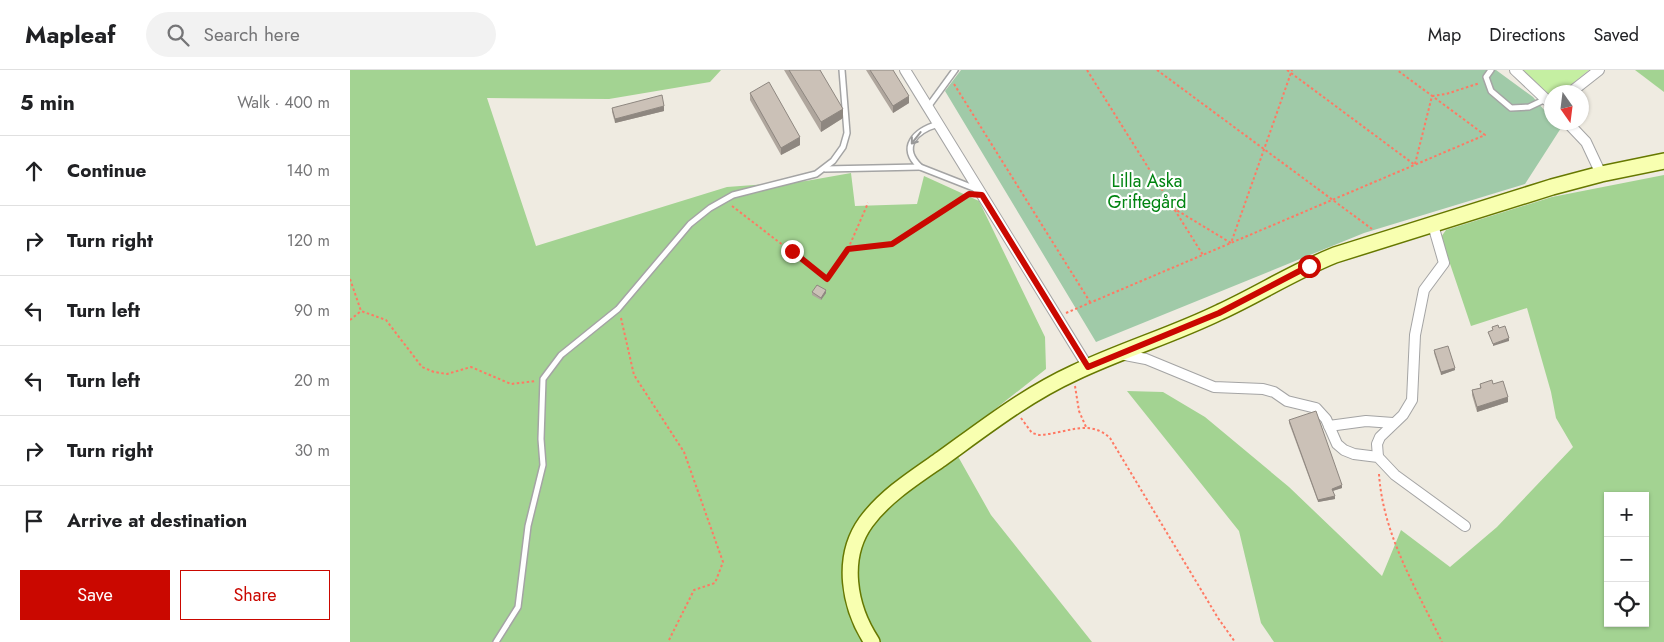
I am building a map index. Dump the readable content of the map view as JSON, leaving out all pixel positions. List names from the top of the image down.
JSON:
{
  "parks": ["Lilla Aska Griftegård"],
  "north": "bottom",
  "page": {
    "header": "Mapleaf",
    "search": "Search here",
    "nav": ["Map", "Directions", "Saved"],
    "heading": ["5 min", "Walk · 400 m"],
    "list": [
      ["Continue", "140 m"],
      ["Turn right", "120 m"],
      ["Turn left", "90 m"],
      ["Turn left", "20 m"],
      ["Turn right", "30 m"],
      "Arrive at destination"
    ],
    "map_buttons": ["+", "−"],
    "buttons": ["Save", "Share"]
  }
}
